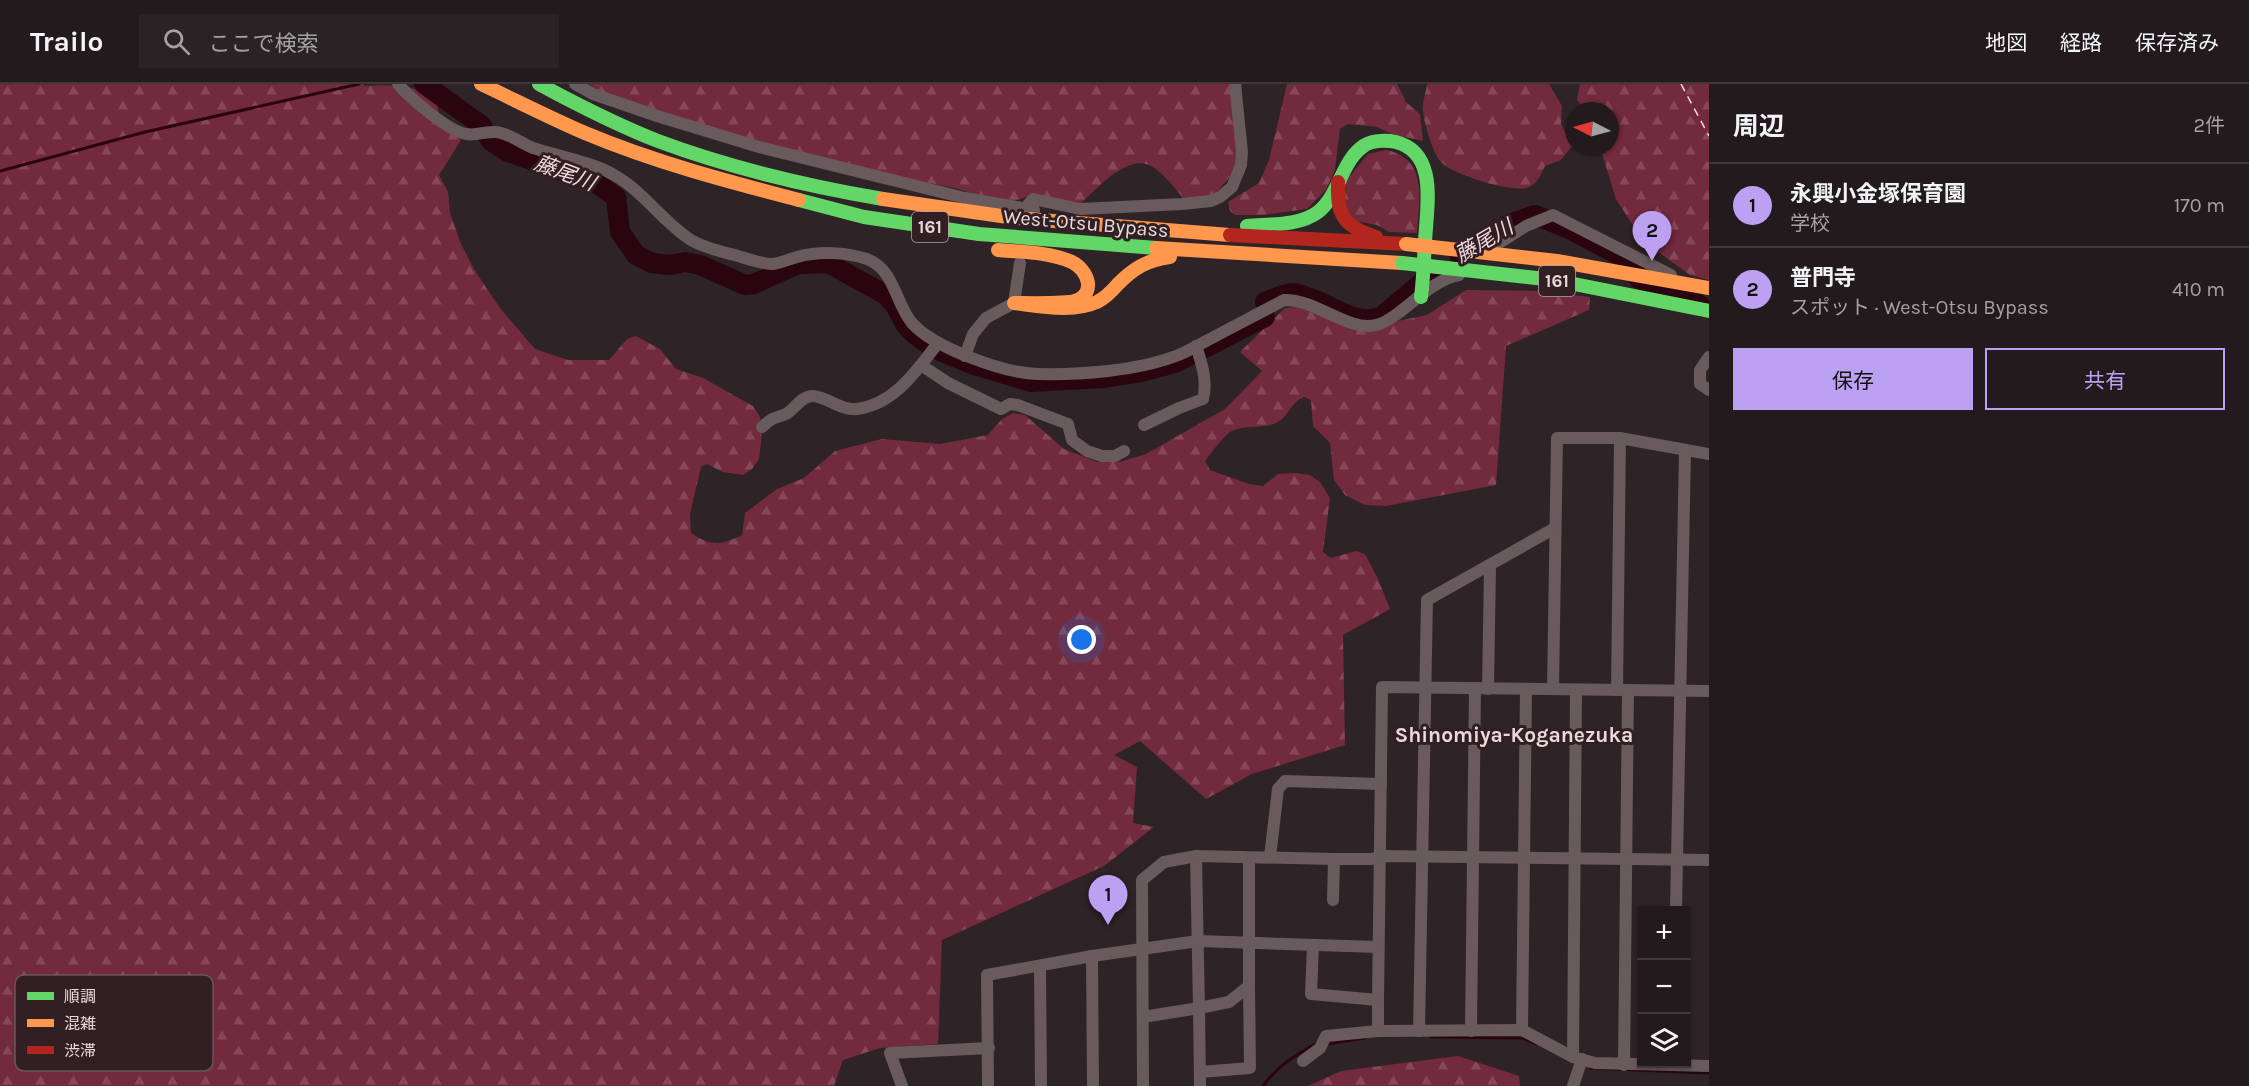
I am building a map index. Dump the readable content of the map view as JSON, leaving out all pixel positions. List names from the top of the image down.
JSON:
{
  "streets": {
    "highway": ["West-Otsu Bypass", "161"]
  },
  "districts": ["Shinomiya-Koganezuka"],
  "water": ["藤尾川"],
  "legend": ["順調", "混雑", "渋滞"],
  "north": "left",
  "page": {
    "header": "Trailo",
    "search": "ここで検索",
    "nav": ["地図", "経路", "保存済み"],
    "heading": ["周辺", "2件"],
    "list": [
      {
        "mark": "1",
        "name": "永興小金塚保育園",
        "note": "学校",
        "value": "170 m"
      },
      {
        "mark": "2",
        "name": "普門寺",
        "note": "スポット · West-Otsu Bypass",
        "value": "410 m"
      }
    ],
    "pins": ["2", "1"],
    "buttons": ["保存", "共有"],
    "map_buttons": ["+", "−"]
  }
}
